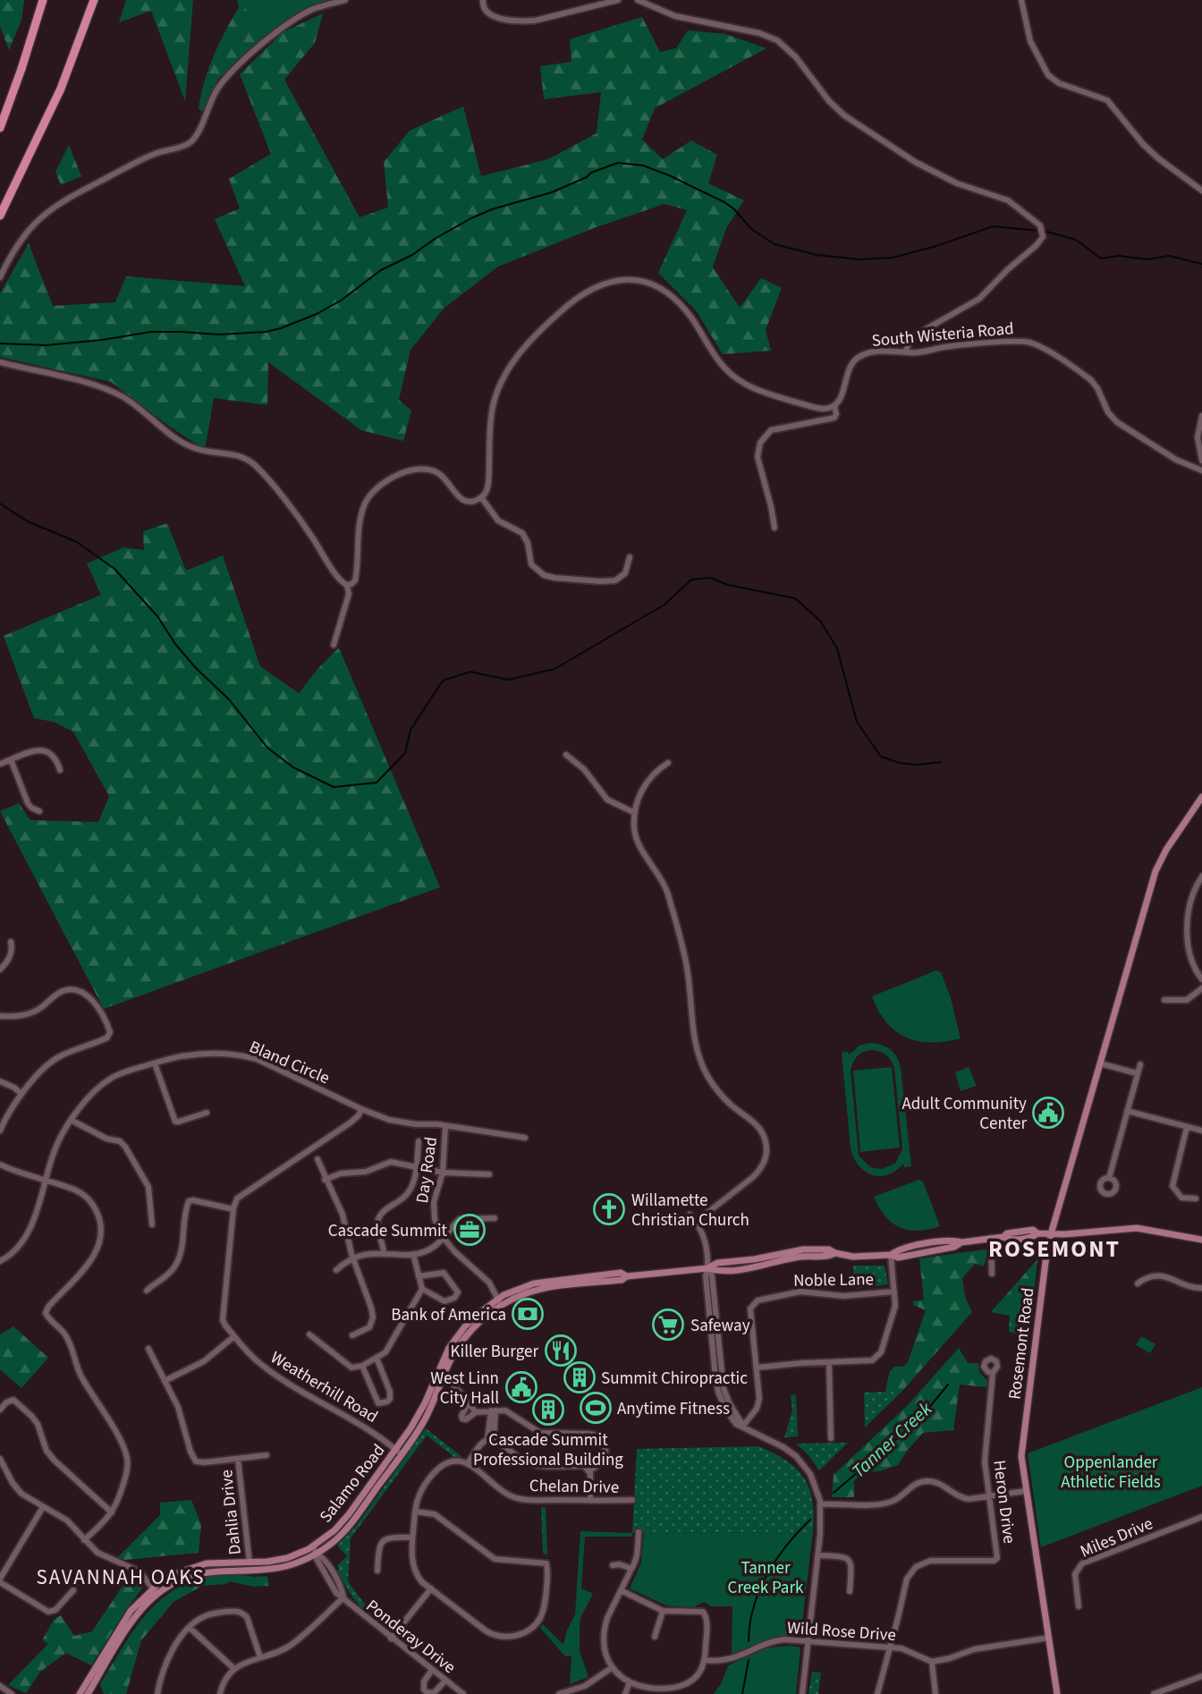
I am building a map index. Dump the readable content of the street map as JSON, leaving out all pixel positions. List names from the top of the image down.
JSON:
{
  "streets": {
    "main road": ["Rosemont Road", "Salamo Road"],
    "street": [
      "South Wisteria Road",
      "Bland Circle",
      "Day Road",
      "Noble Lane",
      "Weatherhill Road",
      "Chelan Drive",
      "Heron Drive",
      "Dahlia Drive",
      "Miles Drive",
      "Wild Rose Drive",
      "Ponderay Drive"
    ]
  },
  "crossings": [
    ["Bland Circle", "Day Road"],
    ["Day Road", "Salamo Road"],
    ["Rosemont Road", "Salamo Road"],
    ["Weatherhill Road", "Salamo Road"],
    ["Salamo Road", "Dahlia Drive"],
    ["Salamo Road", "Ponderay Drive"],
    ["Heron Drive", "Wild Rose Drive"]
  ],
  "districts": ["ROSEMONT", "SAVANNAH OAKS"],
  "water": ["Tanner Creek"],
  "parks": ["Oppenlander Athletic Fields", "Tanner Creek Park"],
  "places": {
    "public building": ["Adult Community Center", "West Linn City Hall"],
    "church": ["Willamette Christian Church"],
    "office": ["Cascade Summit"],
    "bank": ["Bank of America"],
    "supermarket": ["Safeway"],
    "restaurant": ["Killer Burger"],
    "building": ["Summit Chiropractic", "Cascade Summit Professional Building"],
    "sports": ["Anytime Fitness"]
  }
}
